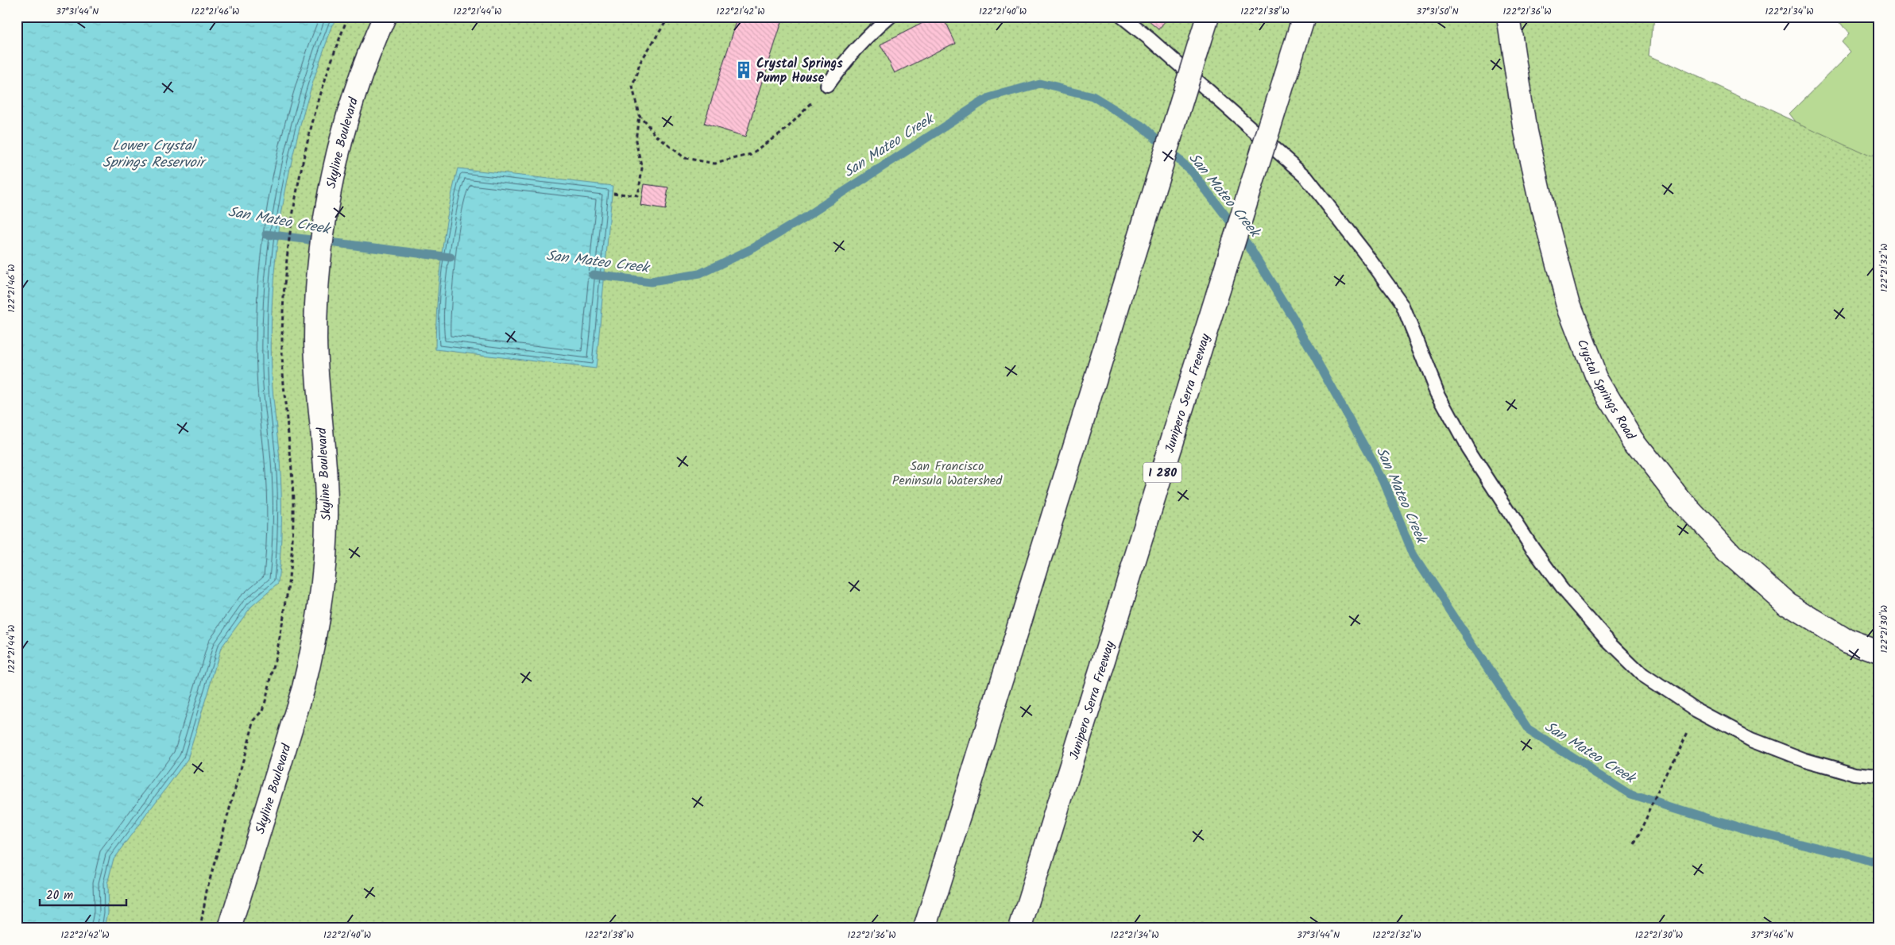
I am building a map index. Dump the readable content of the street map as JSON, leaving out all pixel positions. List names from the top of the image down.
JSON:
{
  "streets": {
    "main road": [
      "Skyline Boulevard",
      "Crystal Springs Road",
      "Junipero Serra Freeway",
      "I 280"
    ]
  },
  "water": ["Lower Crystal Springs Reservoir", "San Mateo Creek"],
  "parks": ["San Francisco Peninsula Watershed"],
  "places": {
    "building": ["Crystal Springs Pump House"]
  },
  "scale_bar": "20 m",
  "coordinates": [
    "37°31'44\"N",
    "122°21'46\"W",
    "122°21'44\"W",
    "122°21'42\"W",
    "122°21'40\"W",
    "122°21'38\"W",
    "37°31'50\"N",
    "122°21'36\"W",
    "122°21'34\"W",
    "122°21'32\"W",
    "122°21'30\"W",
    "37°31'46\"N"
  ]
}
